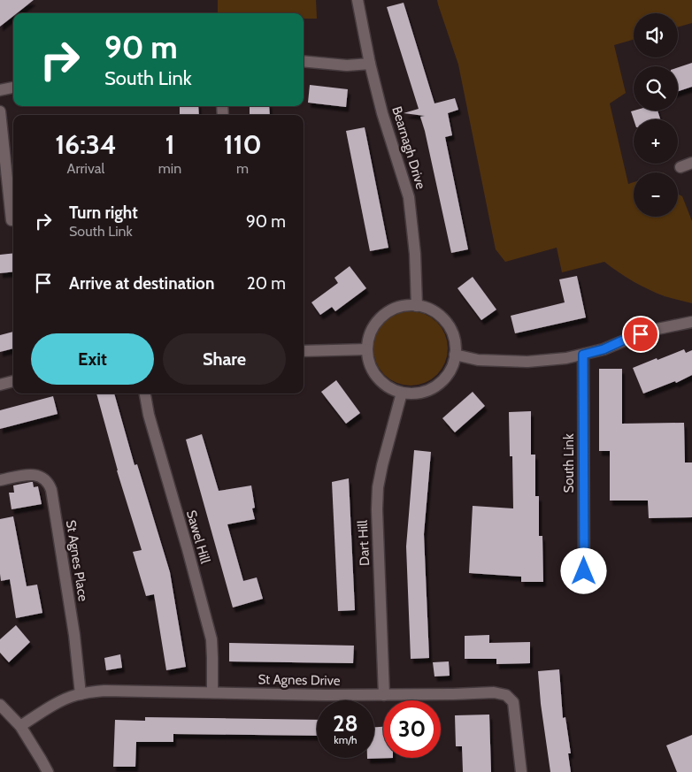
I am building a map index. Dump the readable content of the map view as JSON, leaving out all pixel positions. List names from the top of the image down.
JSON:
{
  "streets": {
    "street": [
      "Bearnagh Drive",
      "South Link",
      "Sawel Hill",
      "Dart Hill",
      "St Agnes Place",
      "St Agnes Drive"
    ]
  },
  "crossings": [
    ["Bearnagh Drive", "Dart Hill"],
    ["Sawel Hill", "St Agnes Drive"],
    ["Dart Hill", "St Agnes Drive"],
    ["St Agnes Place", "St Agnes Drive"]
  ],
  "page": {
    "map_buttons": ["+", "−"],
    "turn": ["90 m", "South Link"],
    "eta": [
      "16:34",
      "Arrival",
      "1",
      "min",
      "110",
      "m"
    ],
    "list": [
      {
        "name": "Turn right",
        "note": "South Link",
        "value": "90 m"
      },
      {
        "name": "Arrive at destination",
        "value": "20 m"
      }
    ],
    "buttons": ["Exit", "Share"],
    "speed": "28 km/h",
    "limit": "30"
  }
}
